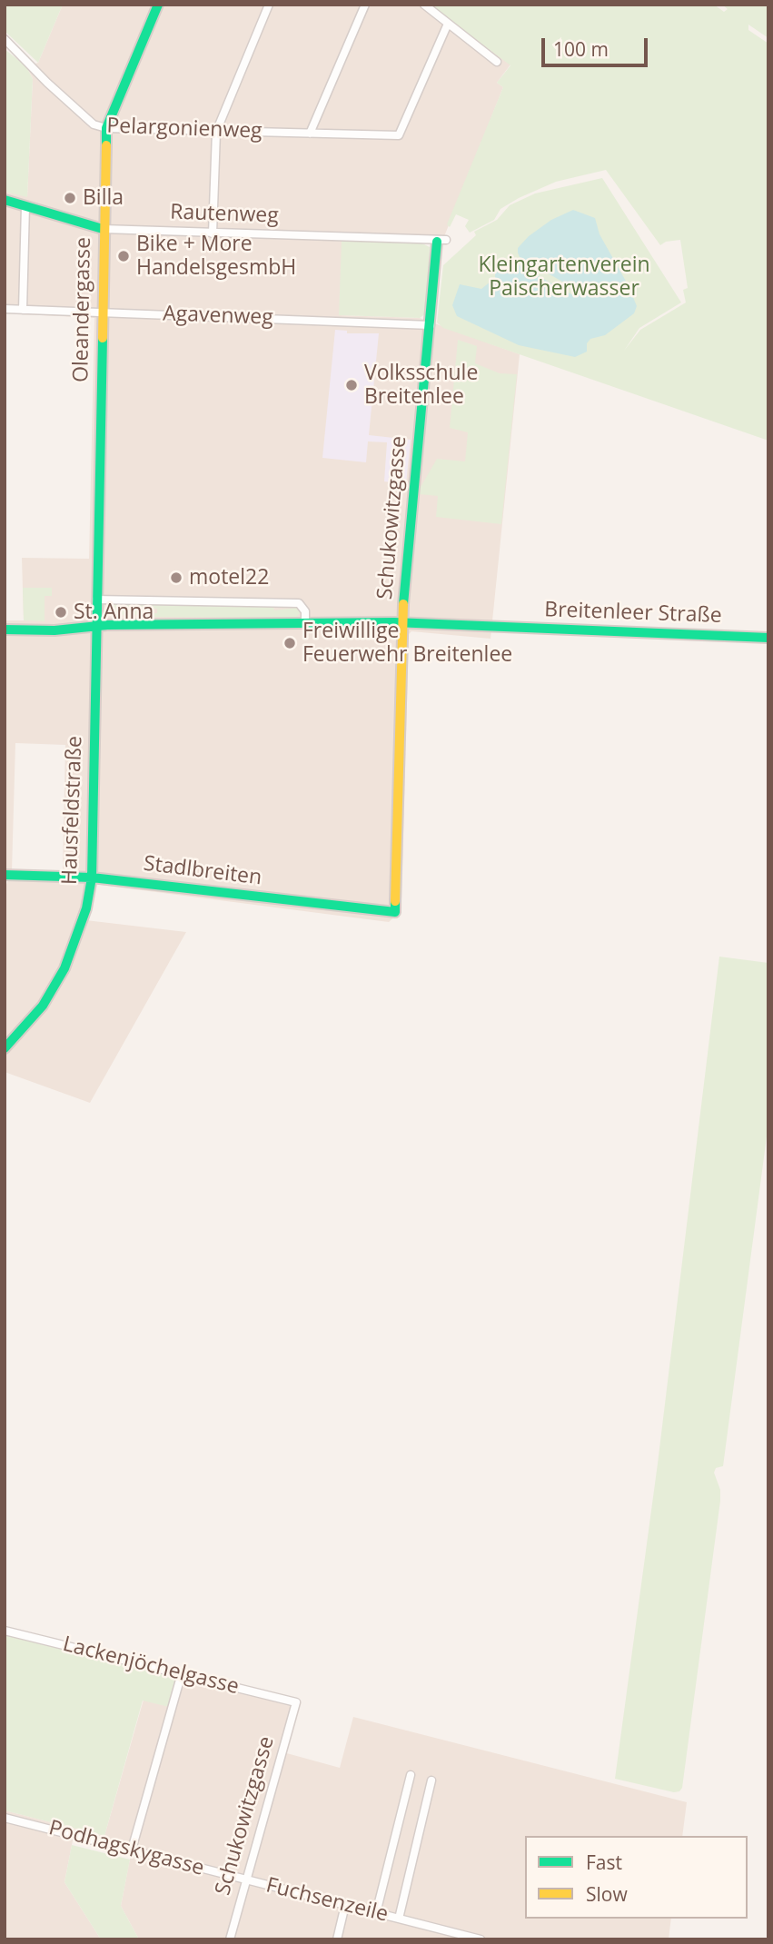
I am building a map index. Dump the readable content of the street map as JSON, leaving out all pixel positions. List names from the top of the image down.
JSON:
{
  "streets": {
    "street": [
      "Pelargonienweg",
      "Rautenweg",
      "Oleandergasse",
      "Agavenweg",
      "Schukowitzgasse",
      "Breitenleer Straße",
      "Hausfeldstraße",
      "Stadlbreiten",
      "Lackenjöchelgasse",
      "Podhagskygasse",
      "Fuchsenzeile"
    ]
  },
  "crossings": [
    ["Pelargonienweg", "Oleandergasse"],
    ["Rautenweg", "Oleandergasse"],
    ["Rautenweg", "Schukowitzgasse"],
    ["Oleandergasse", "Agavenweg"],
    ["Oleandergasse", "Breitenleer Straße"],
    ["Oleandergasse", "Hausfeldstraße"],
    ["Agavenweg", "Schukowitzgasse"],
    ["Schukowitzgasse", "Breitenleer Straße"],
    ["Schukowitzgasse", "Stadlbreiten"],
    ["Schukowitzgasse", "Lackenjöchelgasse"],
    ["Schukowitzgasse", "Podhagskygasse"],
    ["Schukowitzgasse", "Fuchsenzeile"],
    ["Breitenleer Straße", "Hausfeldstraße"],
    ["Hausfeldstraße", "Stadlbreiten"],
    ["Podhagskygasse", "Fuchsenzeile"]
  ],
  "parks": ["Kleingartenverein Paischerwasser"],
  "places": [
    "Billa",
    "Bike + More HandelsgesmbH",
    "Volksschule Breitenlee",
    "motel22",
    "St. Anna",
    "Freiwillige Feuerwehr Breitenlee"
  ],
  "legend": ["Fast", "Slow"],
  "scale_bar": "100 m"
}
